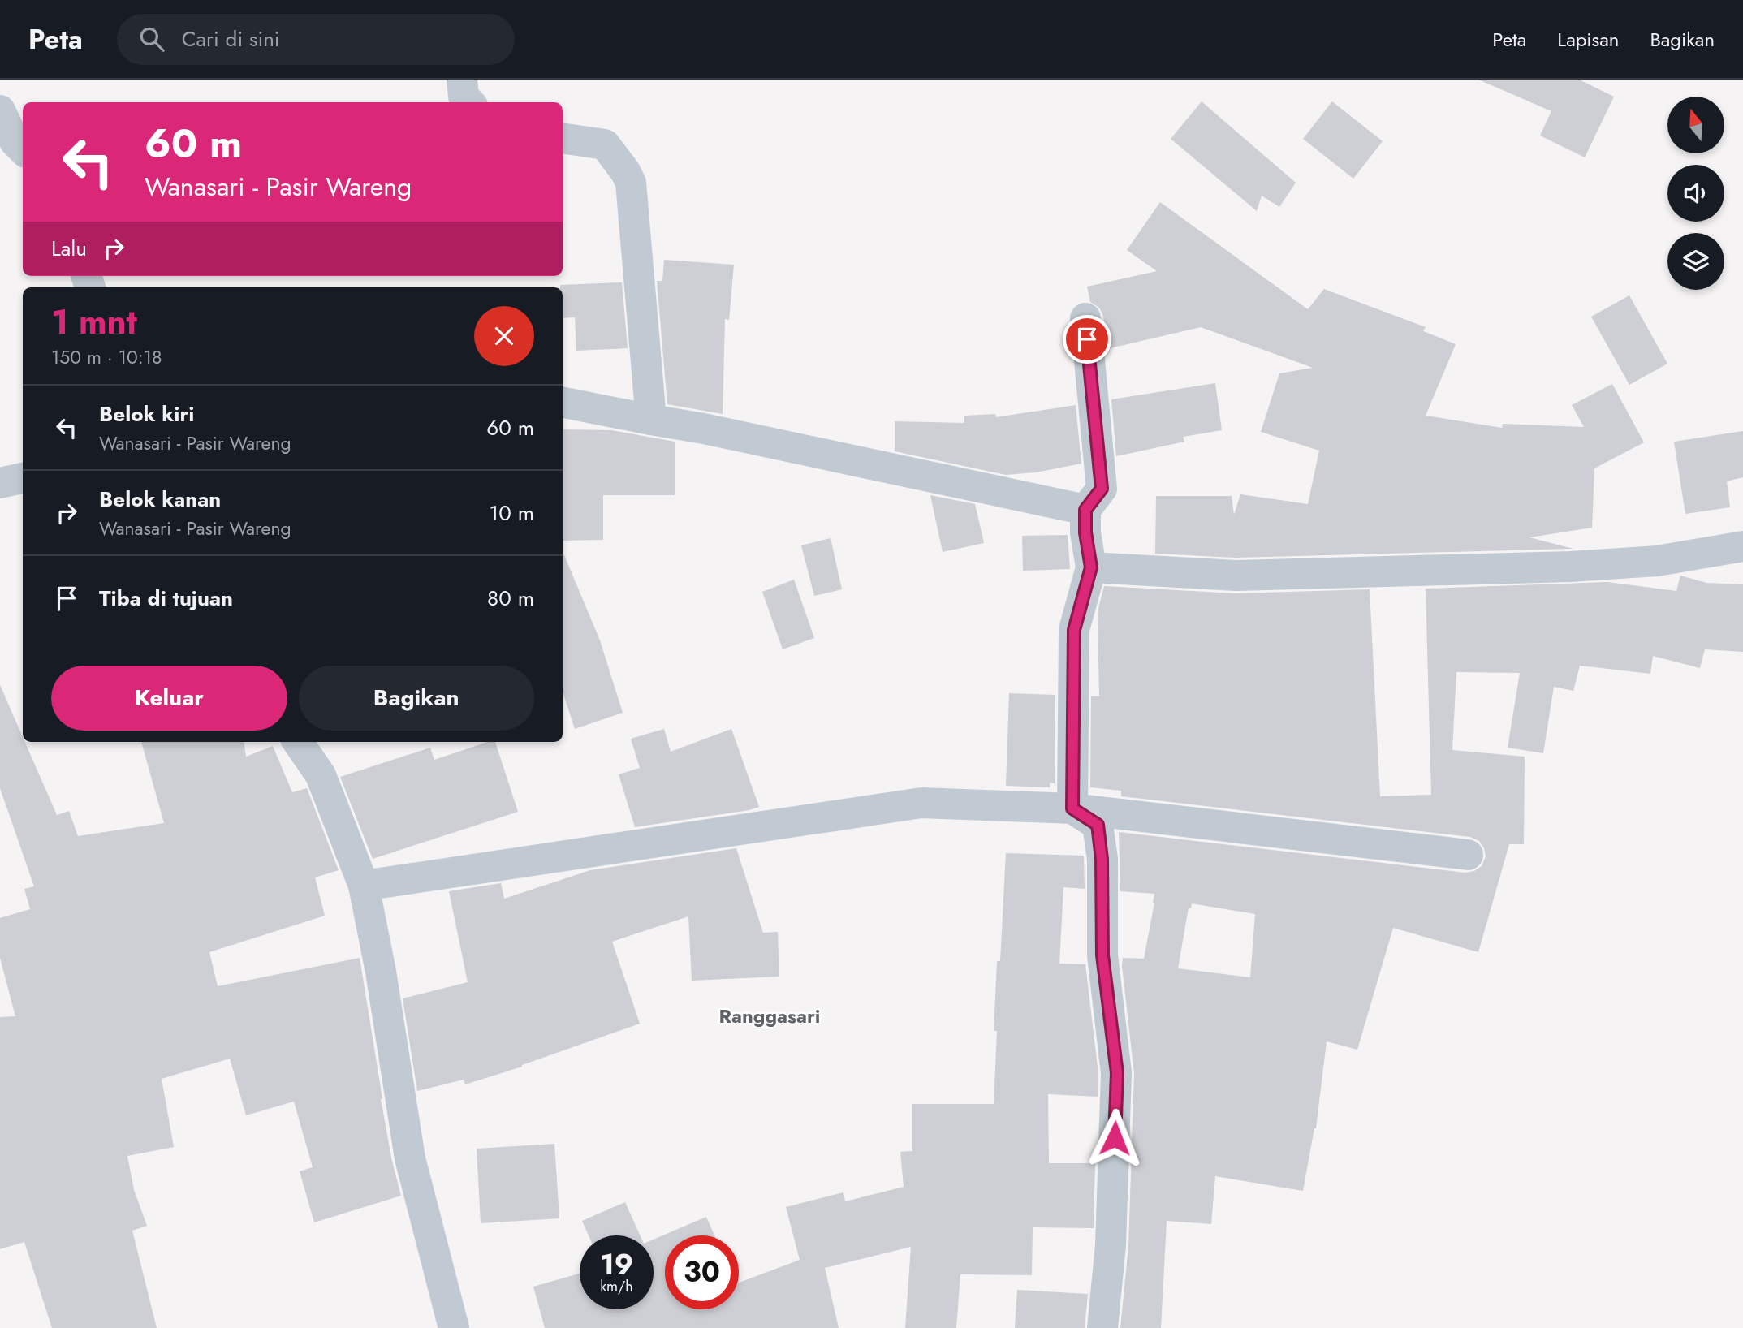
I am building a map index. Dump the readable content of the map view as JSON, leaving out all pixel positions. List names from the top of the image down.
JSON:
{
  "districts": ["Ranggasari"],
  "north": "top",
  "page": {
    "header": "Peta",
    "search": "Cari di sini",
    "nav": ["Peta", "Lapisan", "Bagikan"],
    "turn": ["60 m", "Wanasari - Pasir Wareng"],
    "then": "Lalu",
    "heading": ["1 mnt", "150 m · 10:18"],
    "list": [
      {
        "name": "Belok kiri",
        "note": "Wanasari - Pasir Wareng",
        "value": "60 m"
      },
      {
        "name": "Belok kanan",
        "note": "Wanasari - Pasir Wareng",
        "value": "10 m"
      },
      {
        "name": "Tiba di tujuan",
        "value": "80 m"
      }
    ],
    "buttons": ["Keluar", "Bagikan"],
    "speed": "19 km/h",
    "limit": "30"
  }
}
